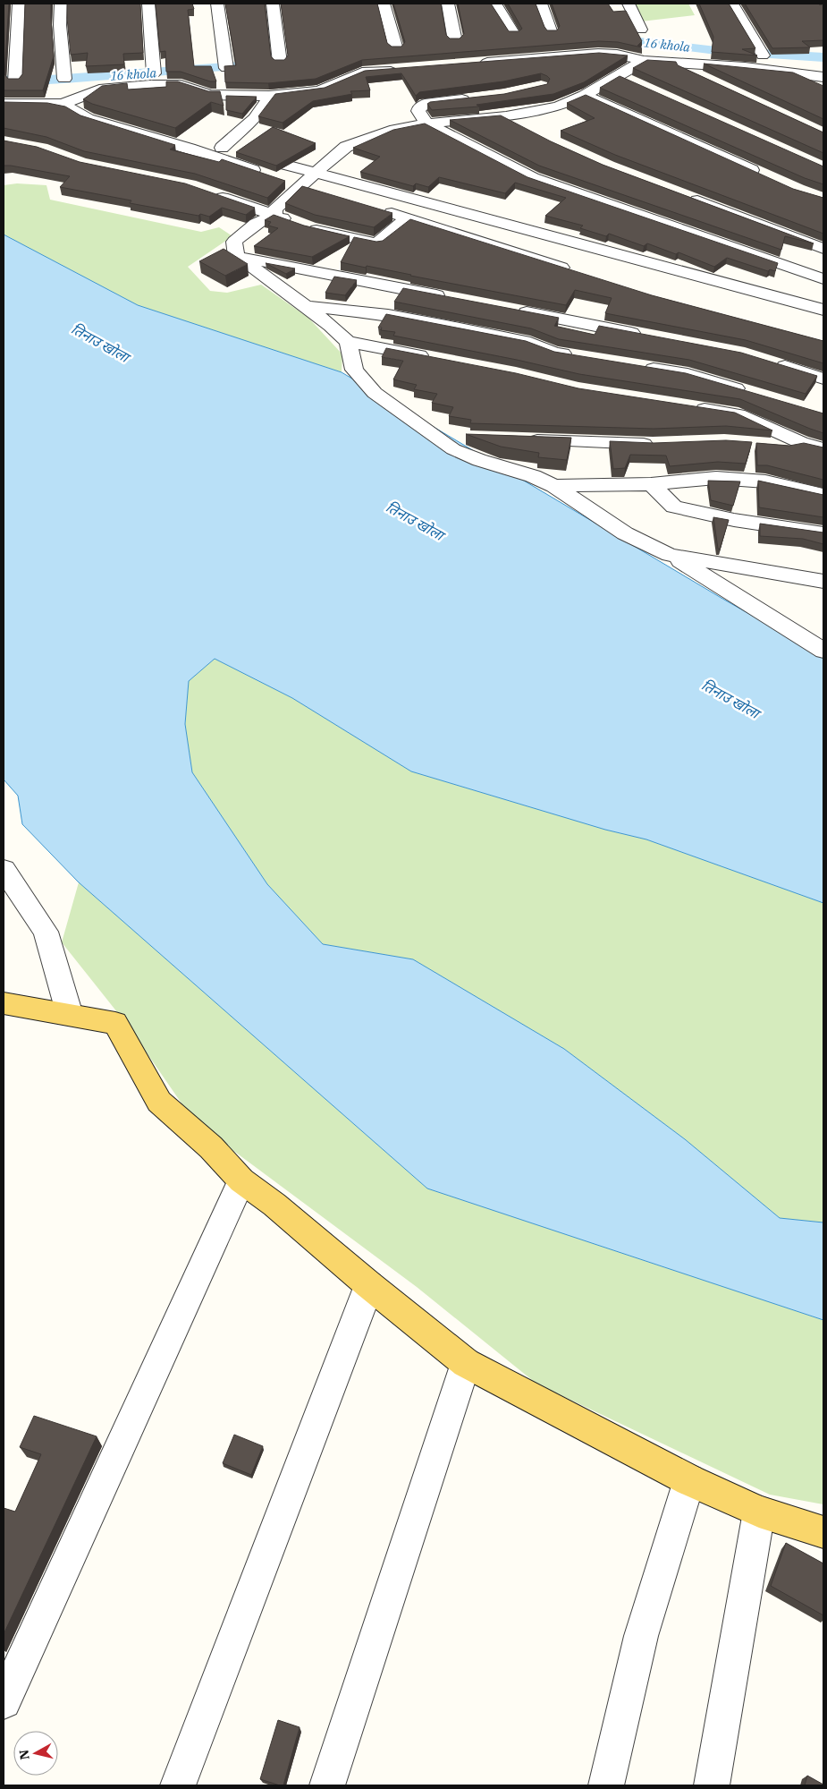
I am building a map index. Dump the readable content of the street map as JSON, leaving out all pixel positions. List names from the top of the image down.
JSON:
{
  "water": ["16 khola", "तिनाउ खोला"],
  "north": "left"
}
